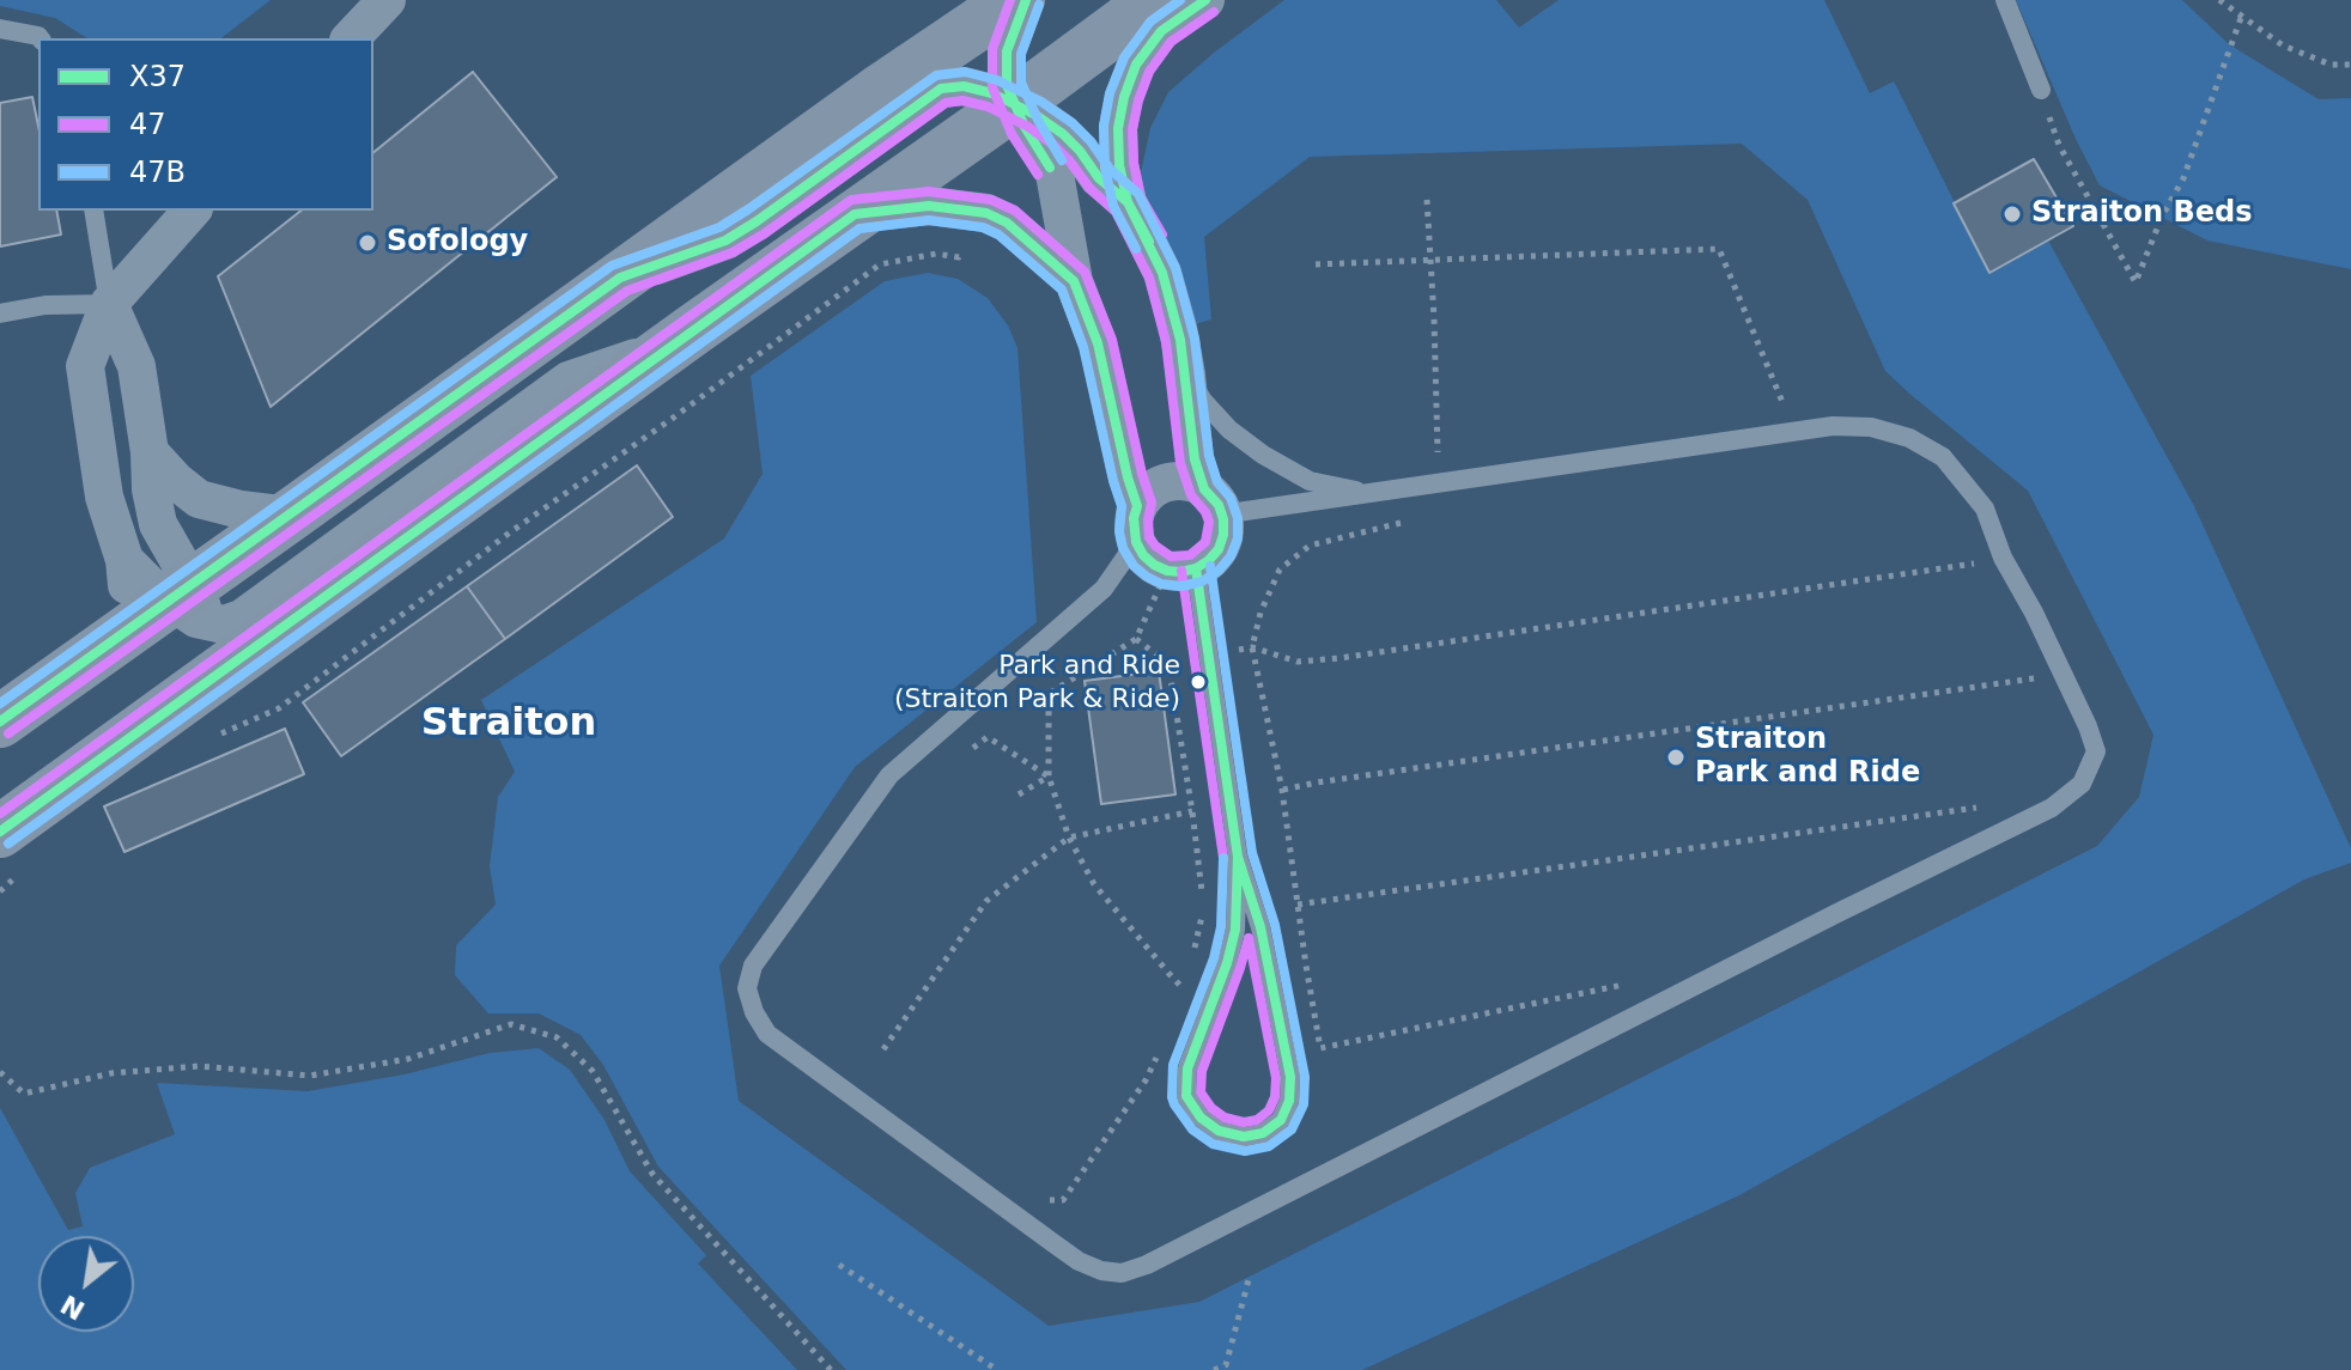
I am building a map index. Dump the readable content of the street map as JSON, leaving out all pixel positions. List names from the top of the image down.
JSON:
{
  "districts": ["Straiton"],
  "places": [
    "Straiton Beds",
    "Sofology",
    "Park and Ride (Straiton Park & Ride)",
    "Straiton Park and Ride"
  ],
  "lines": ["transit line X37", "transit line 47", "transit line 47B"],
  "legend": ["X37", "47", "47B"],
  "north": "bottom left"
}
